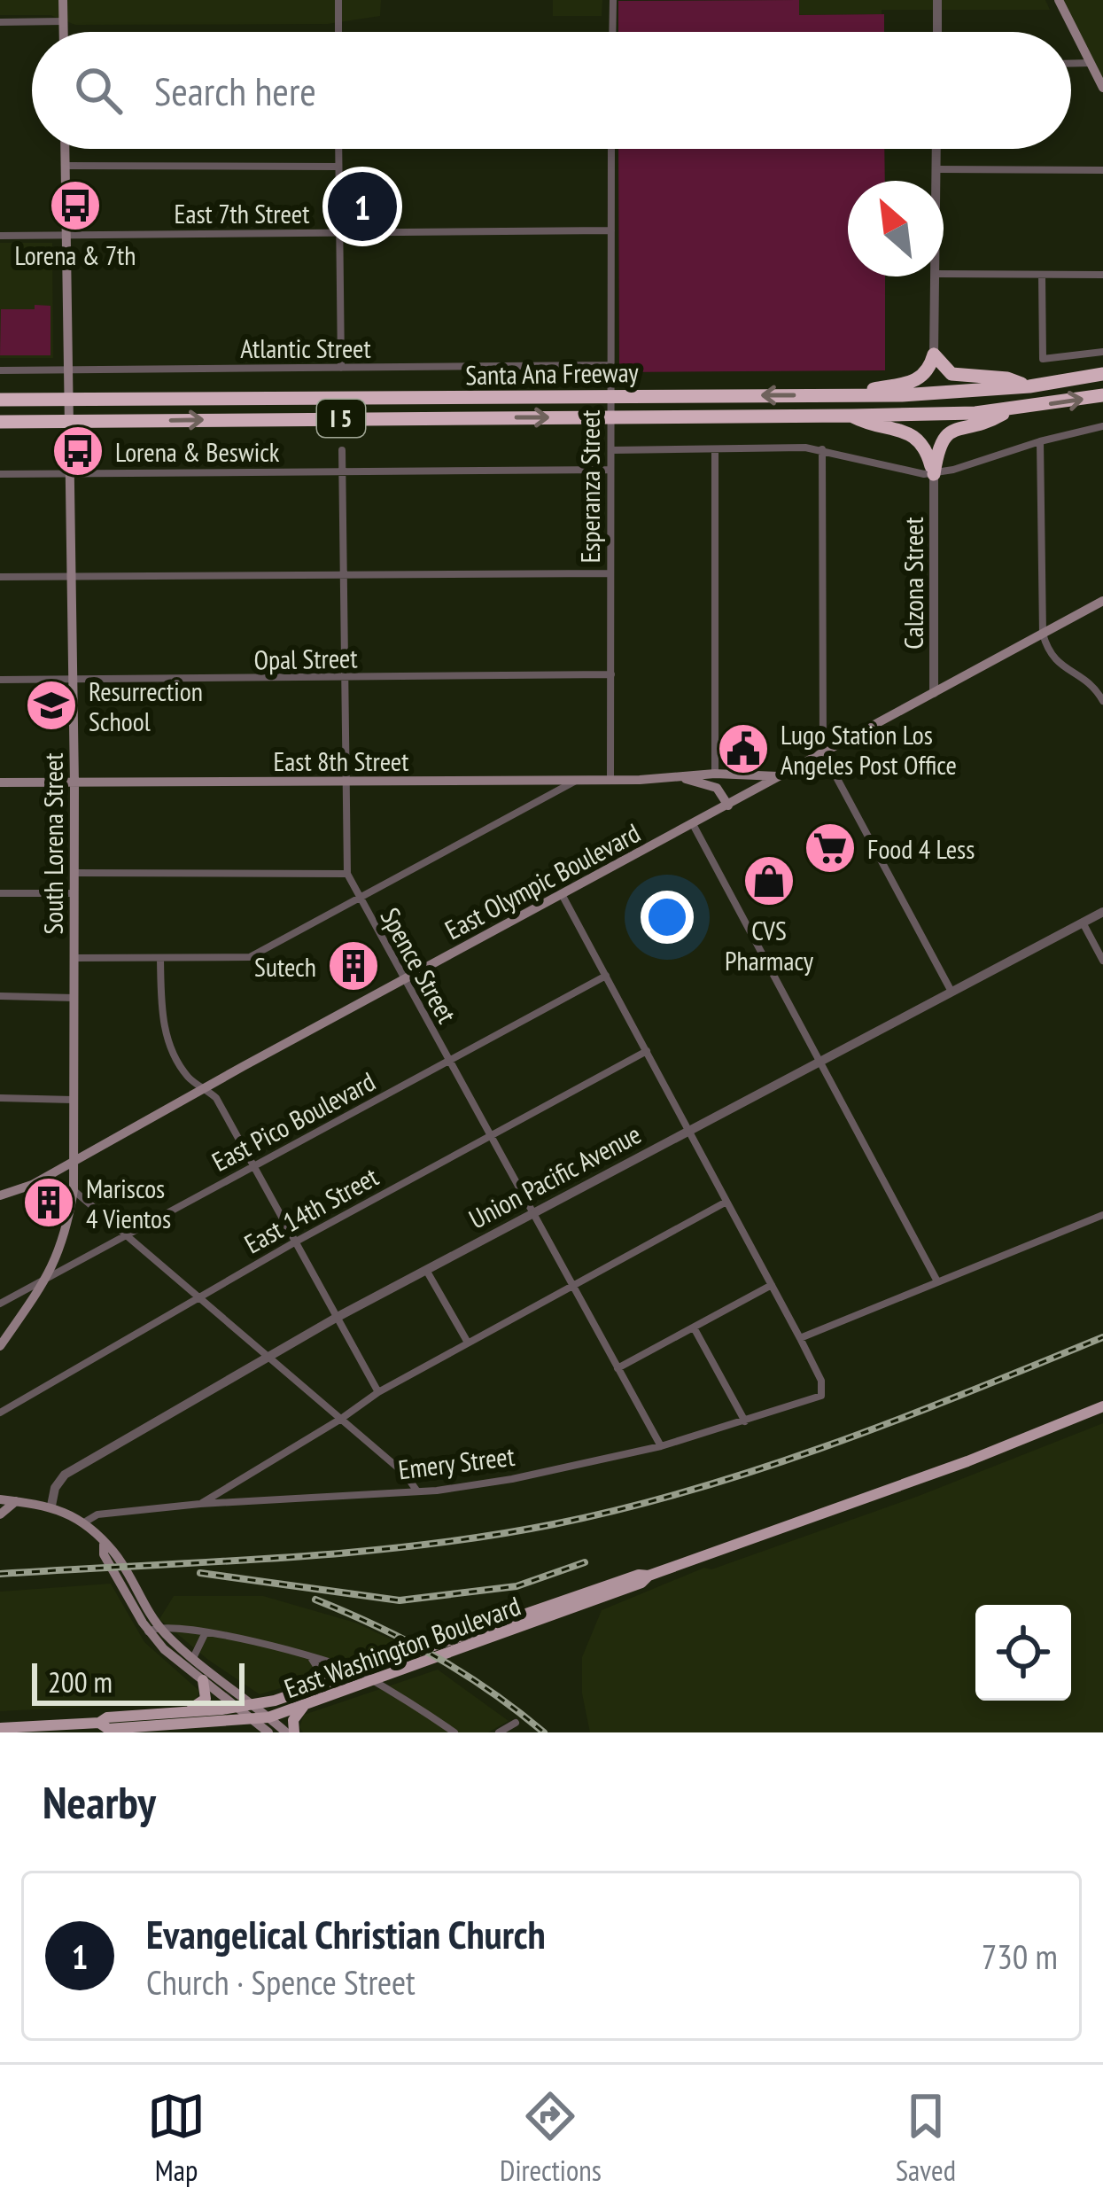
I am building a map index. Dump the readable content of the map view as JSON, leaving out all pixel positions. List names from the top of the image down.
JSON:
{
  "streets": {
    "highway": ["Santa Ana Freeway", "I 5"],
    "main road": [
      "East 8th Street",
      "South Lorena Street",
      "East Olympic Boulevard",
      "East Washington Boulevard"
    ],
    "street": [
      "East 7th Street",
      "Atlantic Street",
      "Esperanza Street",
      "Calzona Street",
      "Opal Street",
      "Spence Street",
      "East Pico Boulevard",
      "Union Pacific Avenue",
      "East 14th Street",
      "Emery Street"
    ]
  },
  "crossings": [
    ["East 7th Street", "Esperanza Street"],
    ["East 7th Street", "South Lorena Street"],
    ["Atlantic Street", "Esperanza Street"],
    ["Atlantic Street", "South Lorena Street"],
    ["Esperanza Street", "Opal Street"],
    ["Esperanza Street", "East 8th Street"],
    ["Calzona Street", "East Olympic Boulevard"],
    ["Opal Street", "South Lorena Street"],
    ["Opal Street", "Spence Street"],
    ["East 8th Street", "South Lorena Street"],
    ["East 8th Street", "East Olympic Boulevard"],
    ["East 8th Street", "Spence Street"],
    ["South Lorena Street", "East Olympic Boulevard"],
    ["South Lorena Street", "East Pico Boulevard"],
    ["East Olympic Boulevard", "Spence Street"],
    ["Spence Street", "East Pico Boulevard"],
    ["Spence Street", "Union Pacific Avenue"],
    ["Spence Street", "East 14th Street"],
    ["Spence Street", "Emery Street"]
  ],
  "places": {
    "bus stop": ["Lorena & 7th", "Lorena & Beswick"],
    "school or university": ["Resurrection School"],
    "public building": ["Lugo Station Los Angeles Post Office"],
    "supermarket": ["Food 4 Less"],
    "shop": ["CVS Pharmacy"],
    "building": ["Sutech", "Mariscos 4 Vientos"]
  },
  "scale_bar": "200 m",
  "north": "top left",
  "page": {
    "search": "Search here",
    "pins": "1",
    "scale": "200 m",
    "heading": "Nearby",
    "list": [
      {
        "mark": "1",
        "name": "Evangelical Christian Church",
        "note": "Church · Spence Street",
        "value": "730 m"
      }
    ],
    "nav": ["Map", "Directions", "Saved"]
  }
}
